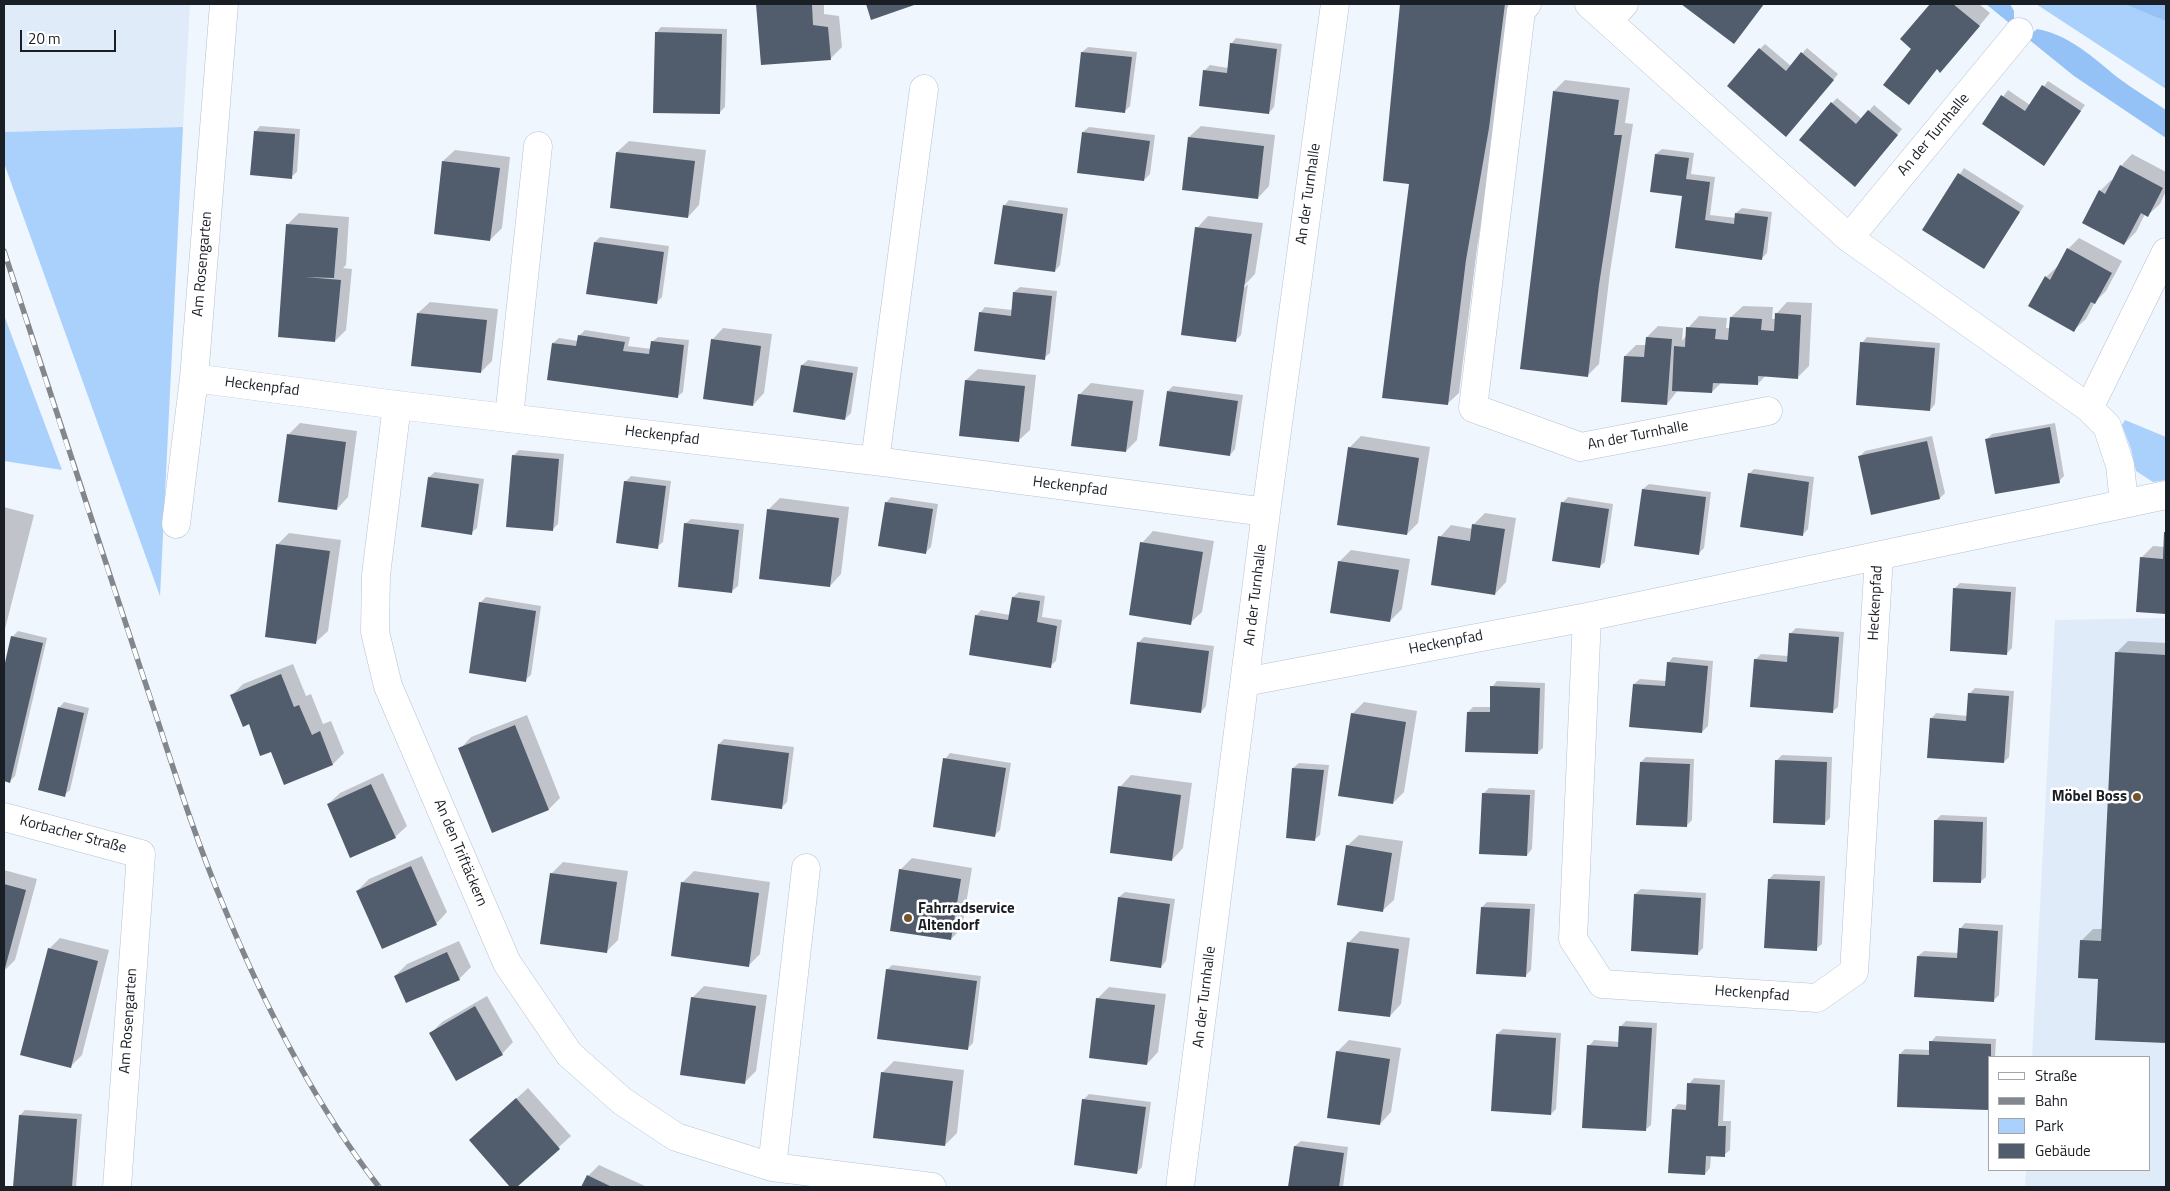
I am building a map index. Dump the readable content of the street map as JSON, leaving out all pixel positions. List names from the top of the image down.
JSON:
{
  "streets": {
    "street": [
      "An der Turnhalle",
      "Am Rosengarten",
      "Heckenpfad",
      "Korbacher Straße",
      "An den Triftäckern"
    ]
  },
  "crossings": [
    ["An der Turnhalle", "Heckenpfad"],
    ["Am Rosengarten", "Heckenpfad"],
    ["Am Rosengarten", "Korbacher Straße"],
    ["Heckenpfad", "An den Triftäckern"]
  ],
  "places": ["Möbel Boss", "Fahrradservice Altendorf"],
  "legend": [
    "Straße",
    "Bahn",
    "Park",
    "Gebäude"
  ],
  "scale_bar": "20 m"
}
